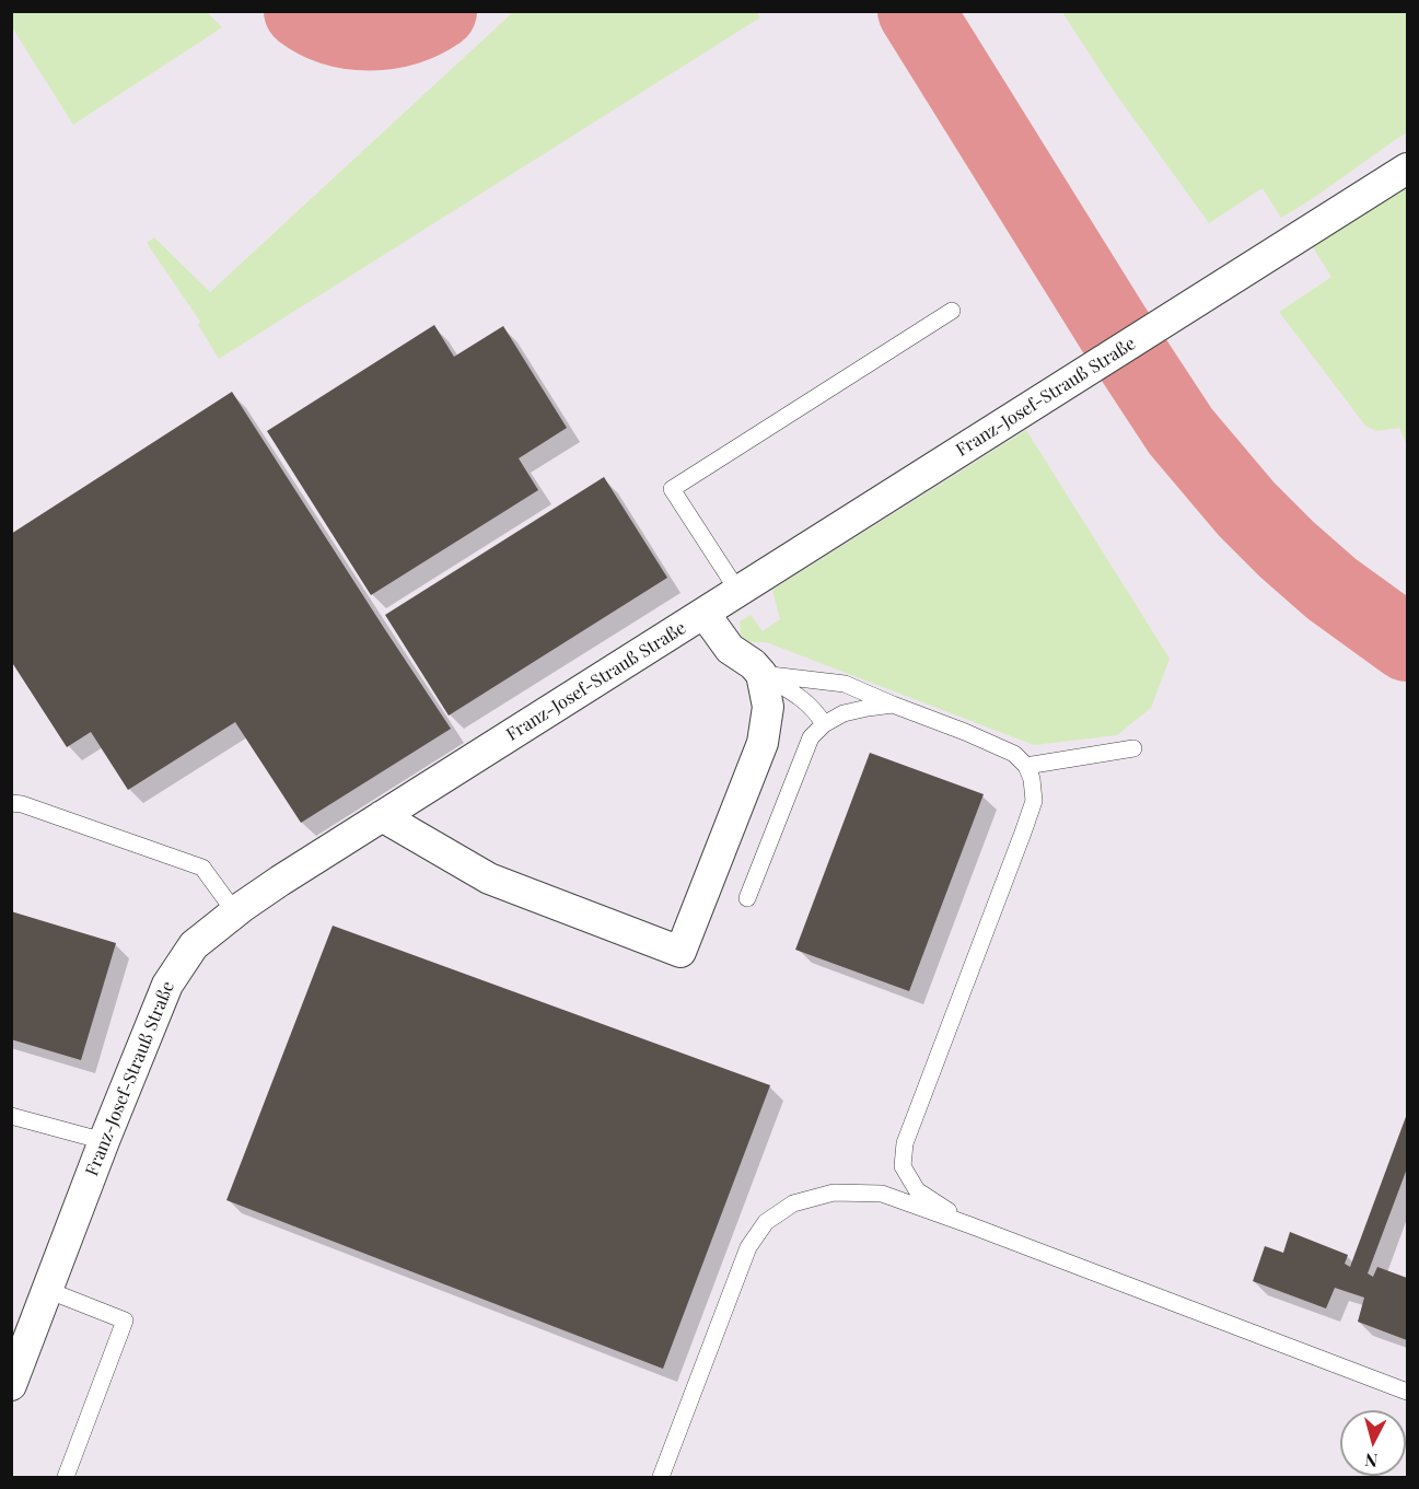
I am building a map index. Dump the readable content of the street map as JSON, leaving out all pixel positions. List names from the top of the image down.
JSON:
{
  "streets": {
    "street": ["Franz-Josef-Strauß Straße"]
  },
  "north": "bottom"
}
